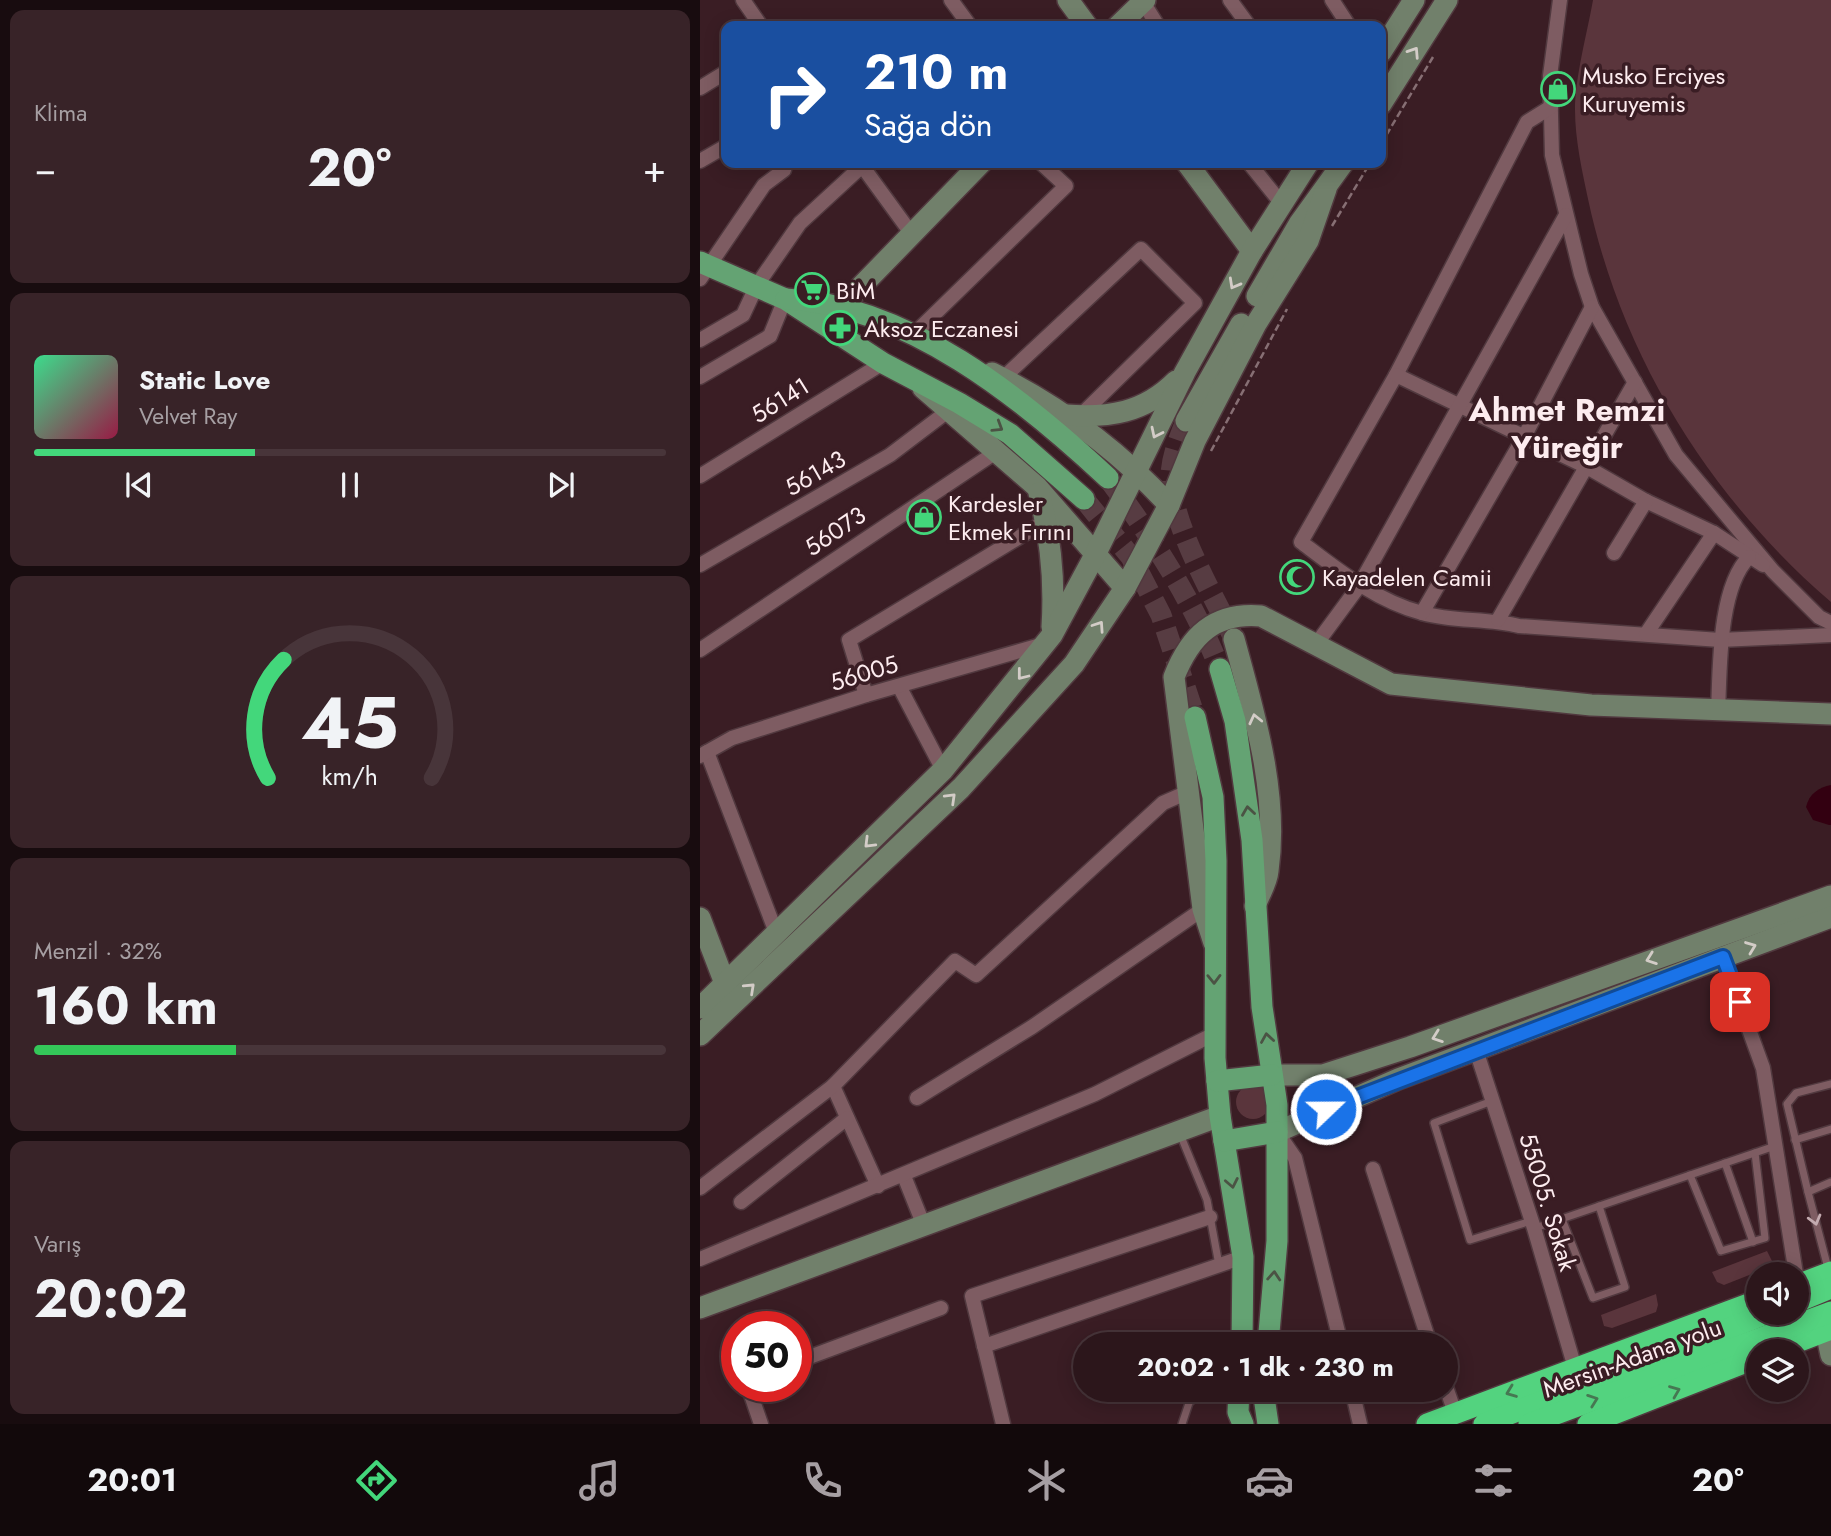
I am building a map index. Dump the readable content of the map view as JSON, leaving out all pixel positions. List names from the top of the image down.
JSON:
{
  "streets": {
    "highway": ["Mersin-Adana yolu"],
    "street": [
      "56141",
      "56143",
      "56073",
      "56005",
      "55005. Sokak"
    ]
  },
  "districts": ["Ahmet Remzi Yüreğir"],
  "places": {
    "shop": ["Musko Erciyes Kuruyemis", "Kardesler Ekmek Fırını"],
    "supermarket": ["BiM"],
    "pharmacy": ["Aksoz Eczanesi"],
    "mosque": ["Kayadelen Camii"]
  },
  "page": {
    "tile": [
      "Klima",
      ["Menzil · 32%", "160 km"],
      ["Varış", "20:02"]
    ],
    "turn": ["210 m", "Sağa dön"],
    "heat": ["−", "20°", "+"],
    "song": ["Static Love", "Velvet Ray"],
    "limit": "50",
    "trip": "20:02 · 1 dk · 230 m",
    "tabs": ["20:01", "20°"],
    "gauge": ["45", "km/h"]
  }
}
